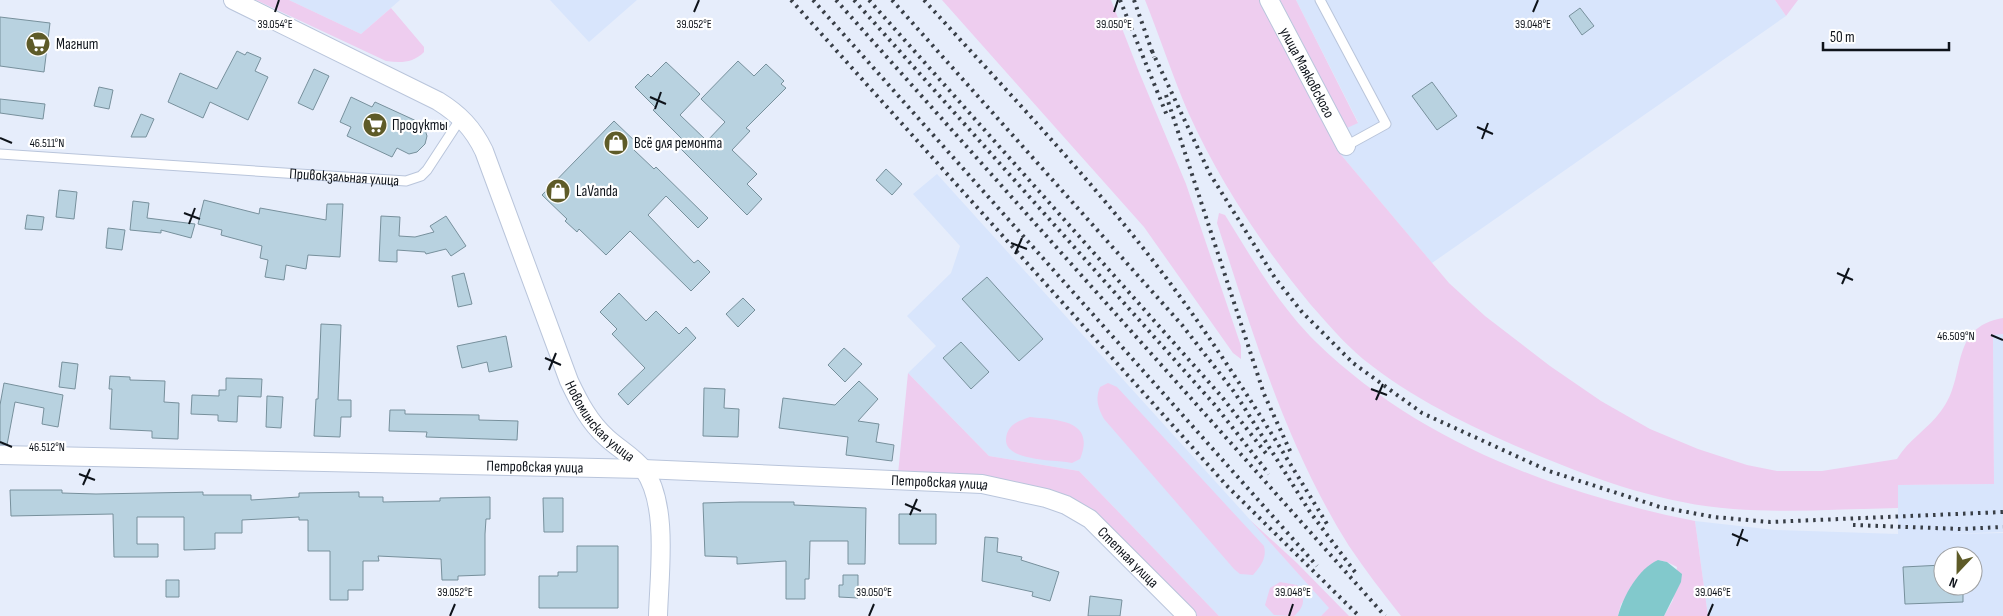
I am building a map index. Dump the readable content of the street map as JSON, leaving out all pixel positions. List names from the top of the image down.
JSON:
{
  "streets": {
    "street": [
      "улица Маяковского",
      "Новоминская улица",
      "Петровская улица",
      "Степная улица"
    ],
    "lane": ["Привокзальная улица"]
  },
  "crossings": [
    ["Привокзальная улица", "Новоминская улица"],
    ["Новоминская улица", "Петровская улица"],
    ["Петровская улица", "Степная улица"]
  ],
  "places": {
    "supermarket": ["Магнит", "Продукты"],
    "shop": ["Всё для ремонта", "LaVanda"]
  },
  "scale_bar": "50 m",
  "north": "bottom",
  "coordinates": [
    "39.048°E",
    "39.054°E",
    "39.052°E",
    "39.050°E",
    "46.511°N",
    "46.509°N",
    "46.512°N",
    "39.046°E"
  ]
}
